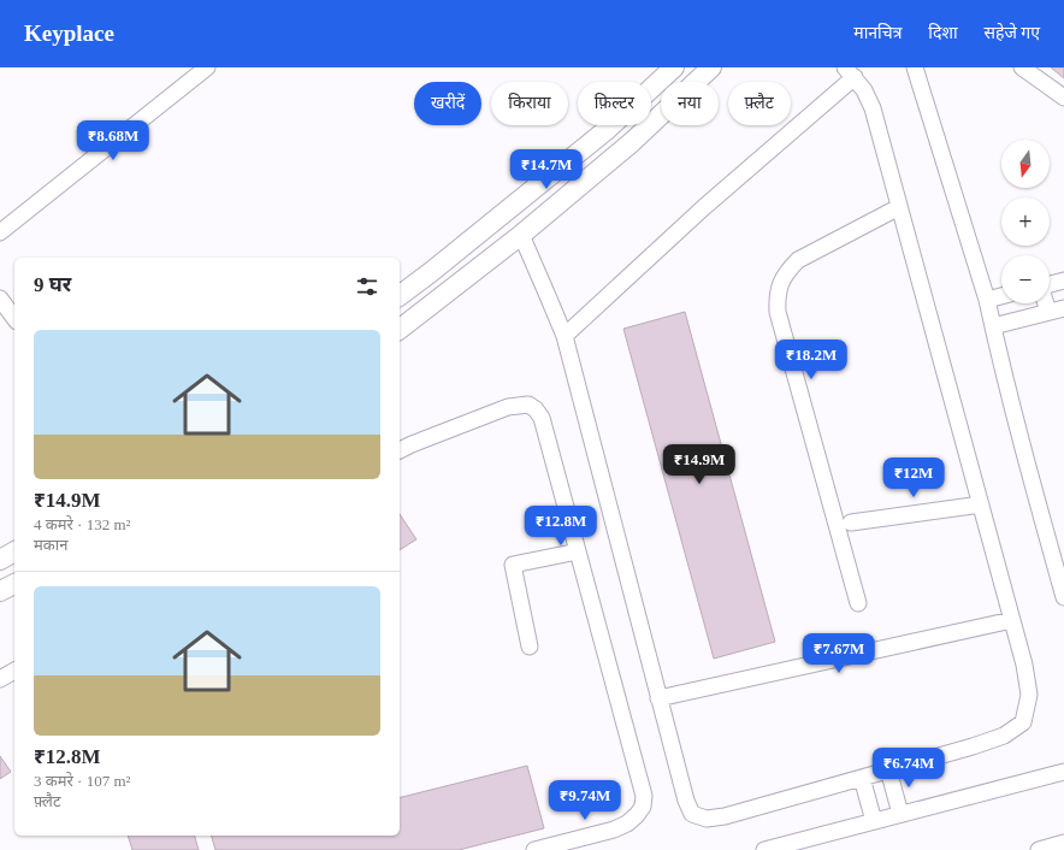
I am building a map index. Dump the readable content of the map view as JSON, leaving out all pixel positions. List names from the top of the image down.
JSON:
{
  "north": "bottom",
  "page": {
    "header": "Keyplace",
    "nav": ["मानचित्र", "दिशा", "सहेजे गए"],
    "chip": [
      "खरीदें",
      "किराया",
      "फ़िल्टर",
      "नया",
      "फ़्लैट"
    ],
    "price": [
      "₹8.68M",
      "₹14.7M",
      "₹18.2M",
      "₹14.9M",
      "₹12M",
      "₹12.8M",
      "₹7.67M",
      "₹6.74M",
      "₹9.74M"
    ],
    "map_buttons": ["+", "−"],
    "heading": "9 घर",
    "list": [
      {
        "name": "₹14.9M",
        "note": "4 कमरे · 132 m² · मकान"
      },
      {
        "name": "₹12.8M",
        "note": "3 कमरे · 107 m² · फ़्लैट"
      }
    ]
  }
}
